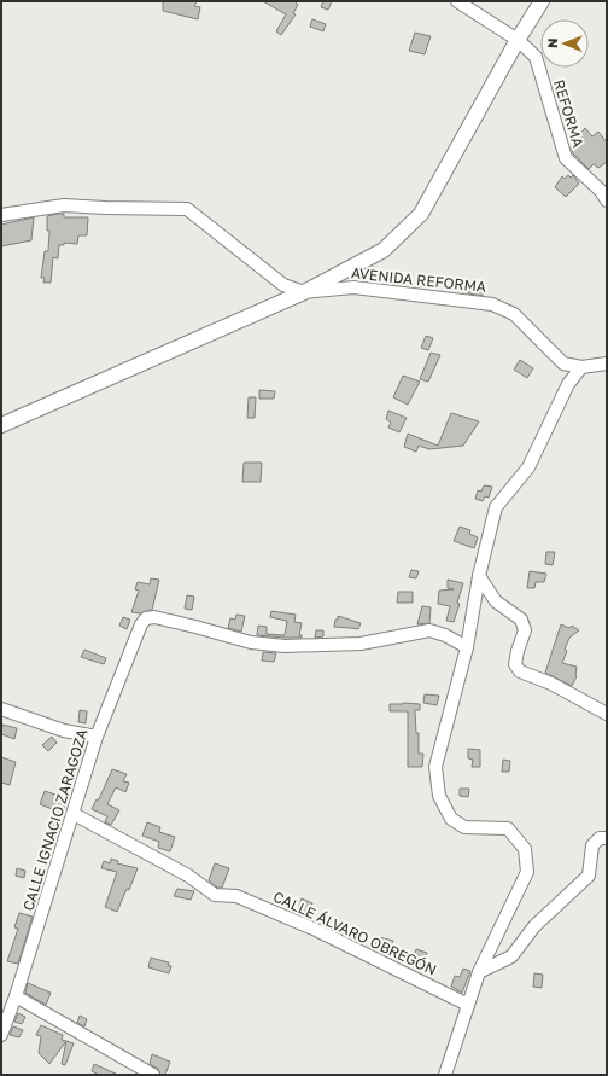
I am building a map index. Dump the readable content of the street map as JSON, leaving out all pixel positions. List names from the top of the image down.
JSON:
{
  "streets": {
    "street": [
      "REFORMA",
      "AVENIDA REFORMA",
      "CALLE IGNACIO ZARAGOZA",
      "CALLE ÁLVARO OBREGÓN"
    ]
  },
  "crossings": [
    ["CALLE IGNACIO ZARAGOZA", "CALLE ÁLVARO OBREGÓN"]
  ],
  "north": "left"
}
